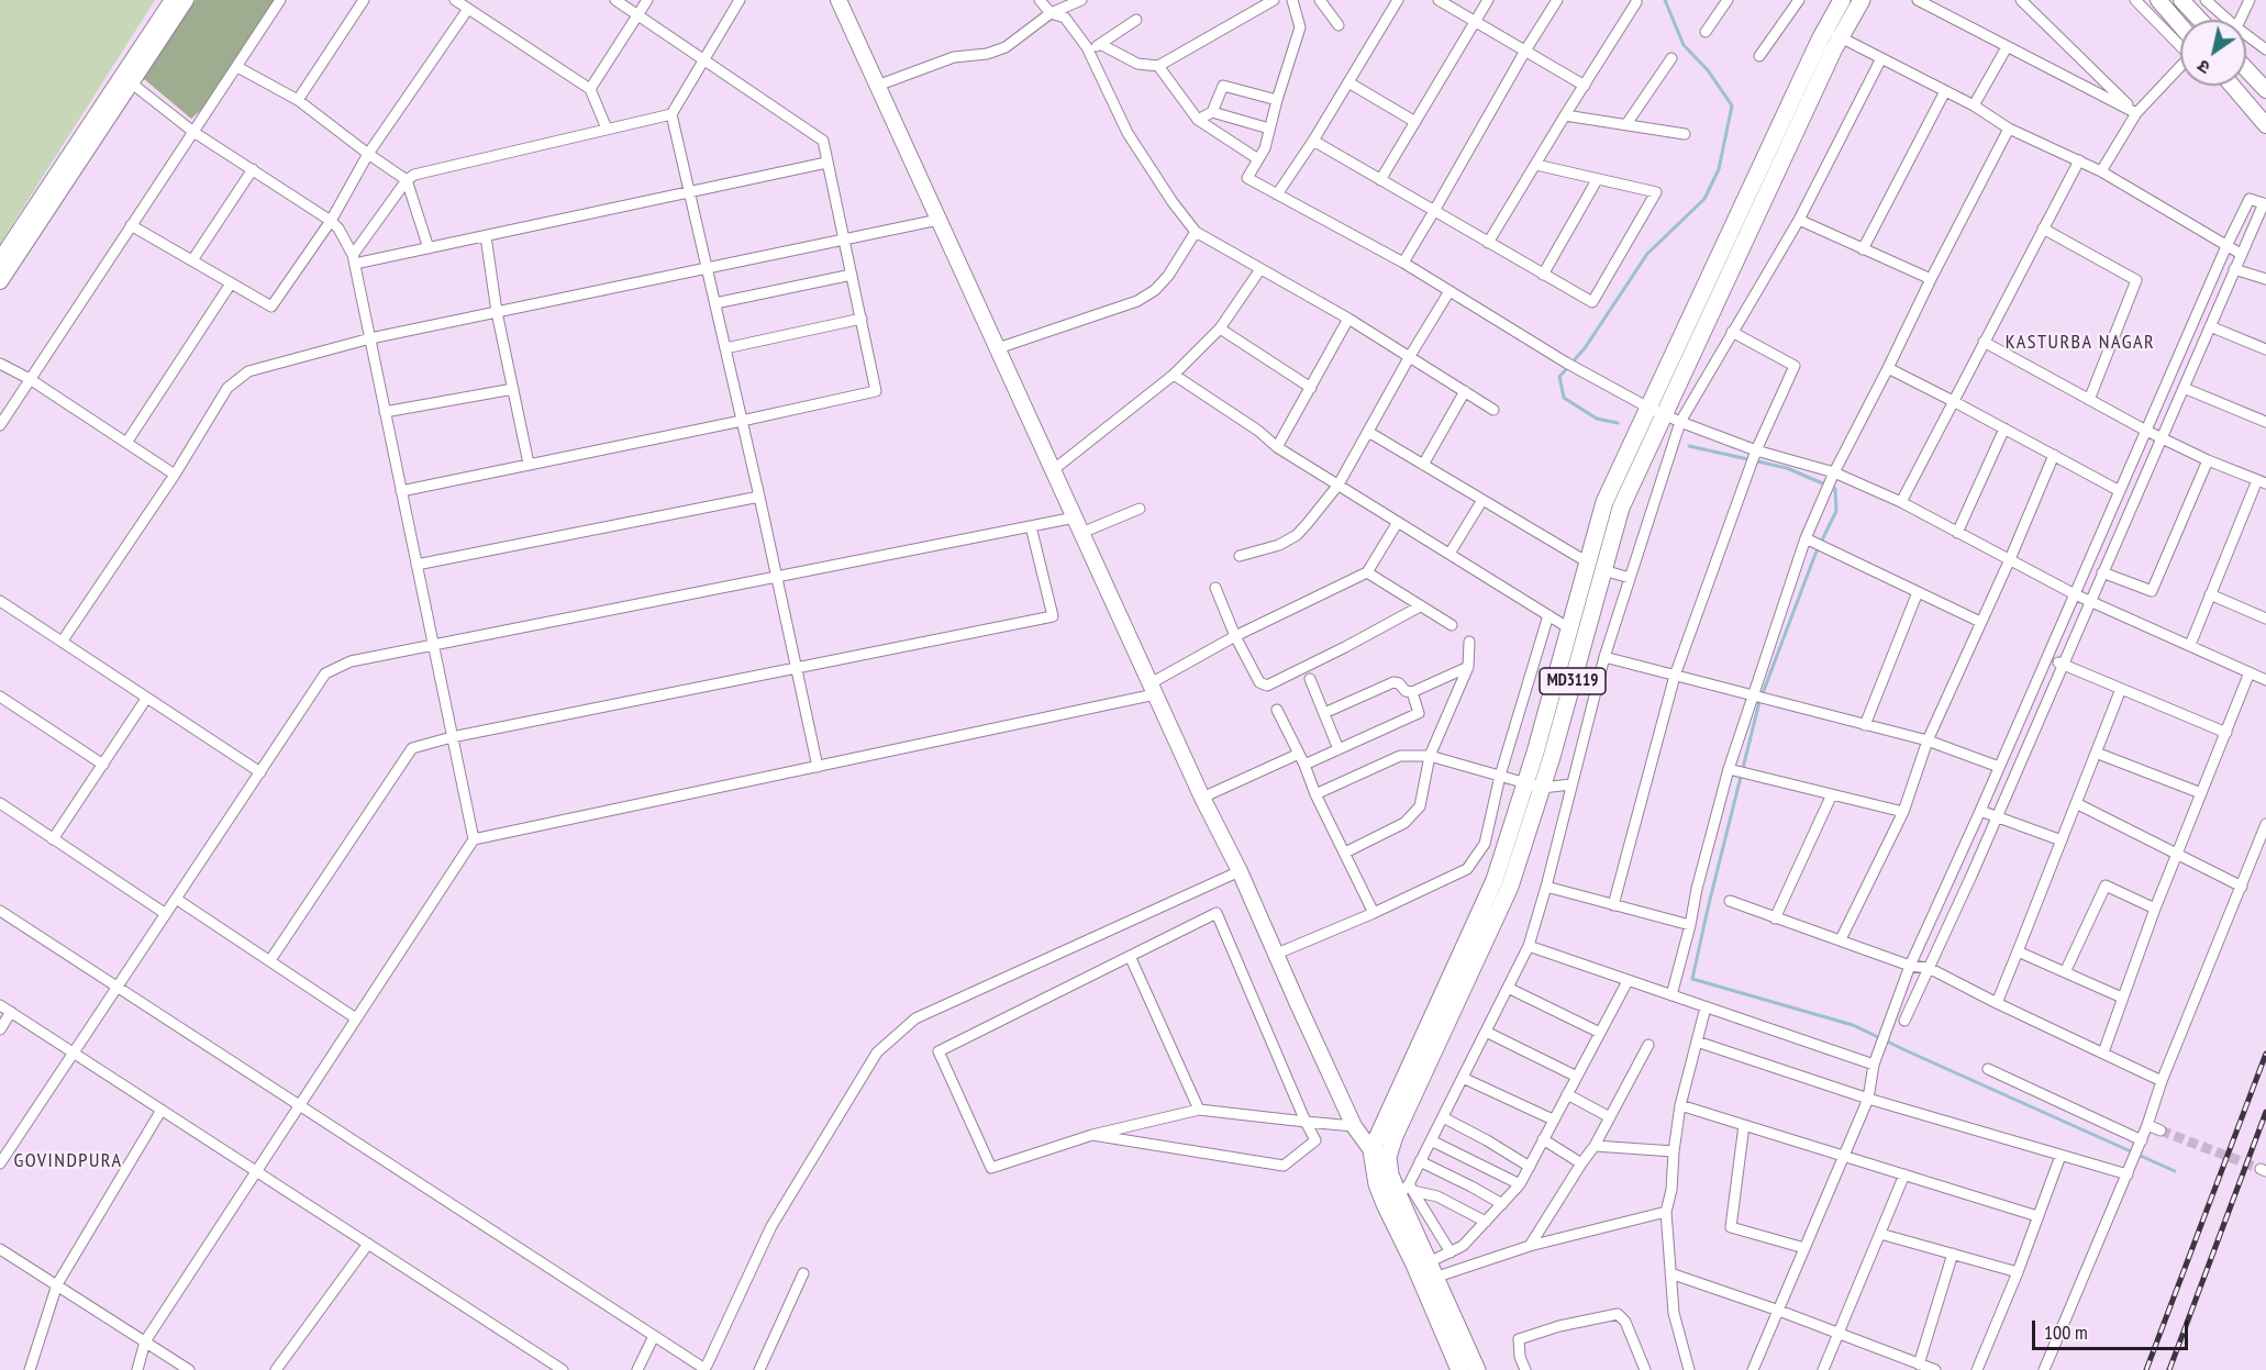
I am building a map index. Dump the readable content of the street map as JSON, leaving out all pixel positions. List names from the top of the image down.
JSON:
{
  "streets": {
    "main road": ["MD3119"]
  },
  "districts": ["KASTURBA NAGAR", "GOVINDPURA"],
  "scale_bar": "100 m",
  "north": "bottom left"
}
